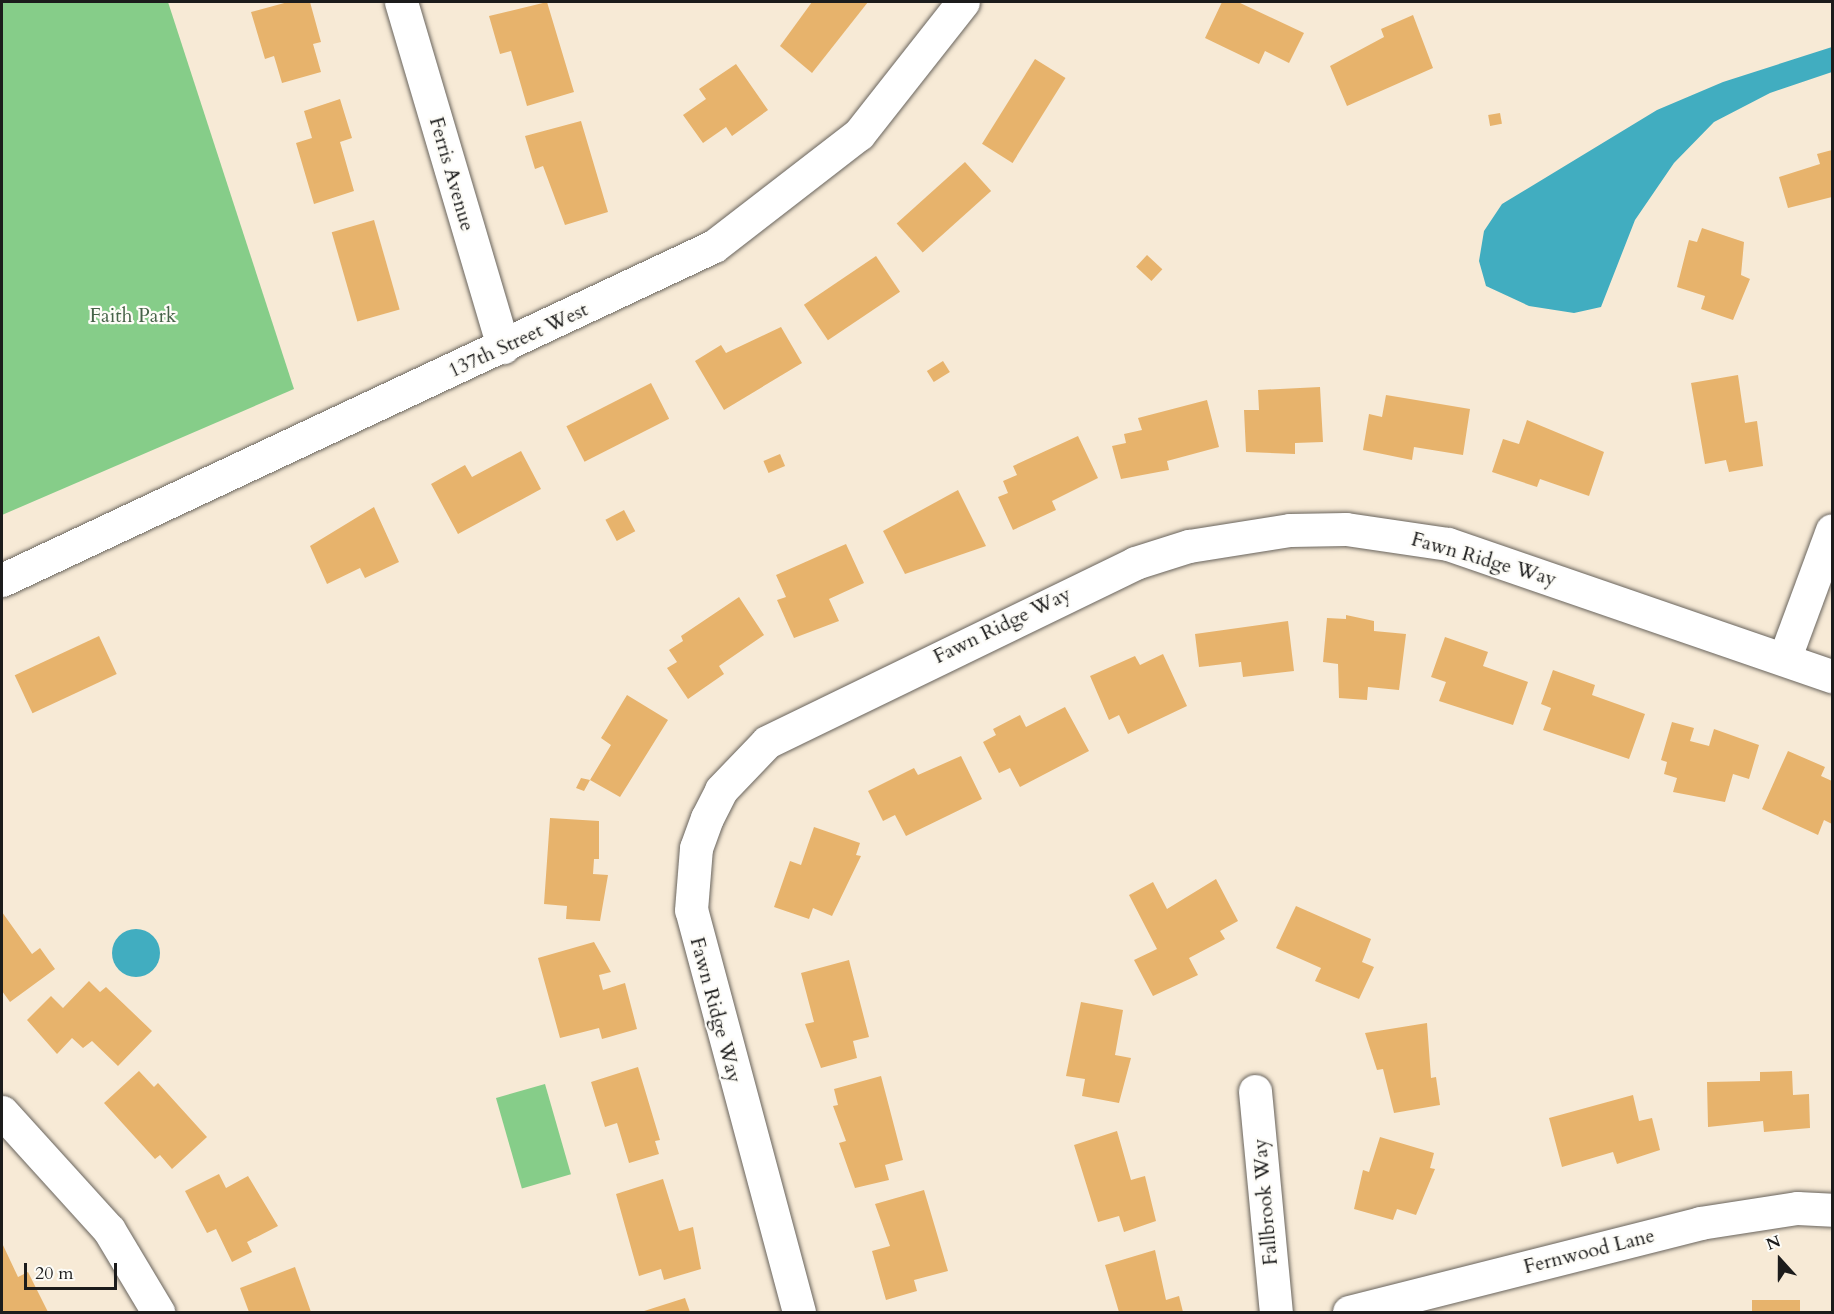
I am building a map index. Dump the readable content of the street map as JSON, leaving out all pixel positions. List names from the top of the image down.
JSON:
{
  "streets": {
    "street": [
      "Ferris Avenue",
      "137th Street West",
      "Fawn Ridge Way",
      "Fallbrook Way",
      "Fernwood Lane"
    ]
  },
  "crossings": [
    ["Ferris Avenue", "137th Street West"]
  ],
  "parks": ["Faith Park"],
  "scale_bar": "20 m",
  "north": "top"
}
